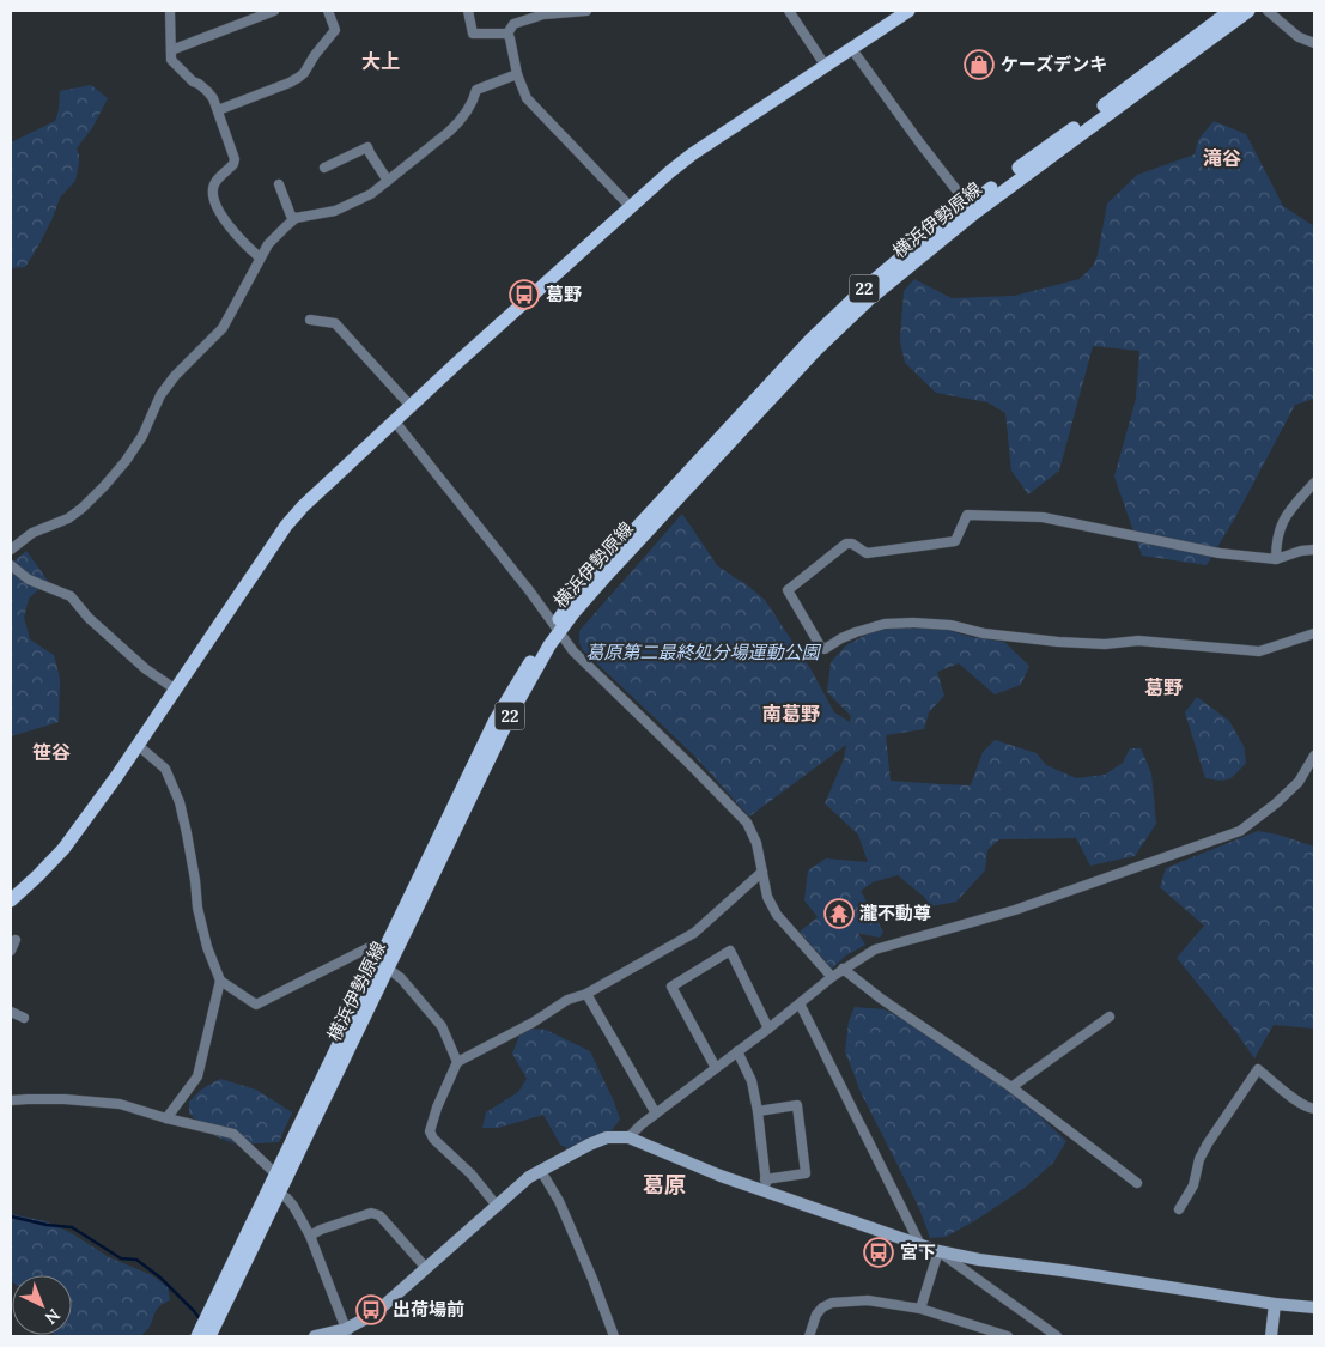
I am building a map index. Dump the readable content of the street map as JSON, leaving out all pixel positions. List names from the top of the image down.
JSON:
{
  "streets": {
    "main road": ["横浜伊勢原線", "22"]
  },
  "districts": [
    "大上",
    "滝谷",
    "葛野",
    "南葛野",
    "笹谷",
    "葛原"
  ],
  "parks": ["葛原第二最終処分場運動公園"],
  "places": {
    "shop": ["ケーズデンキ"],
    "bus stop": ["葛野", "宮下", "出荷場前"],
    "temple": ["瀧不動尊"]
  },
  "north": "bottom right"
}
